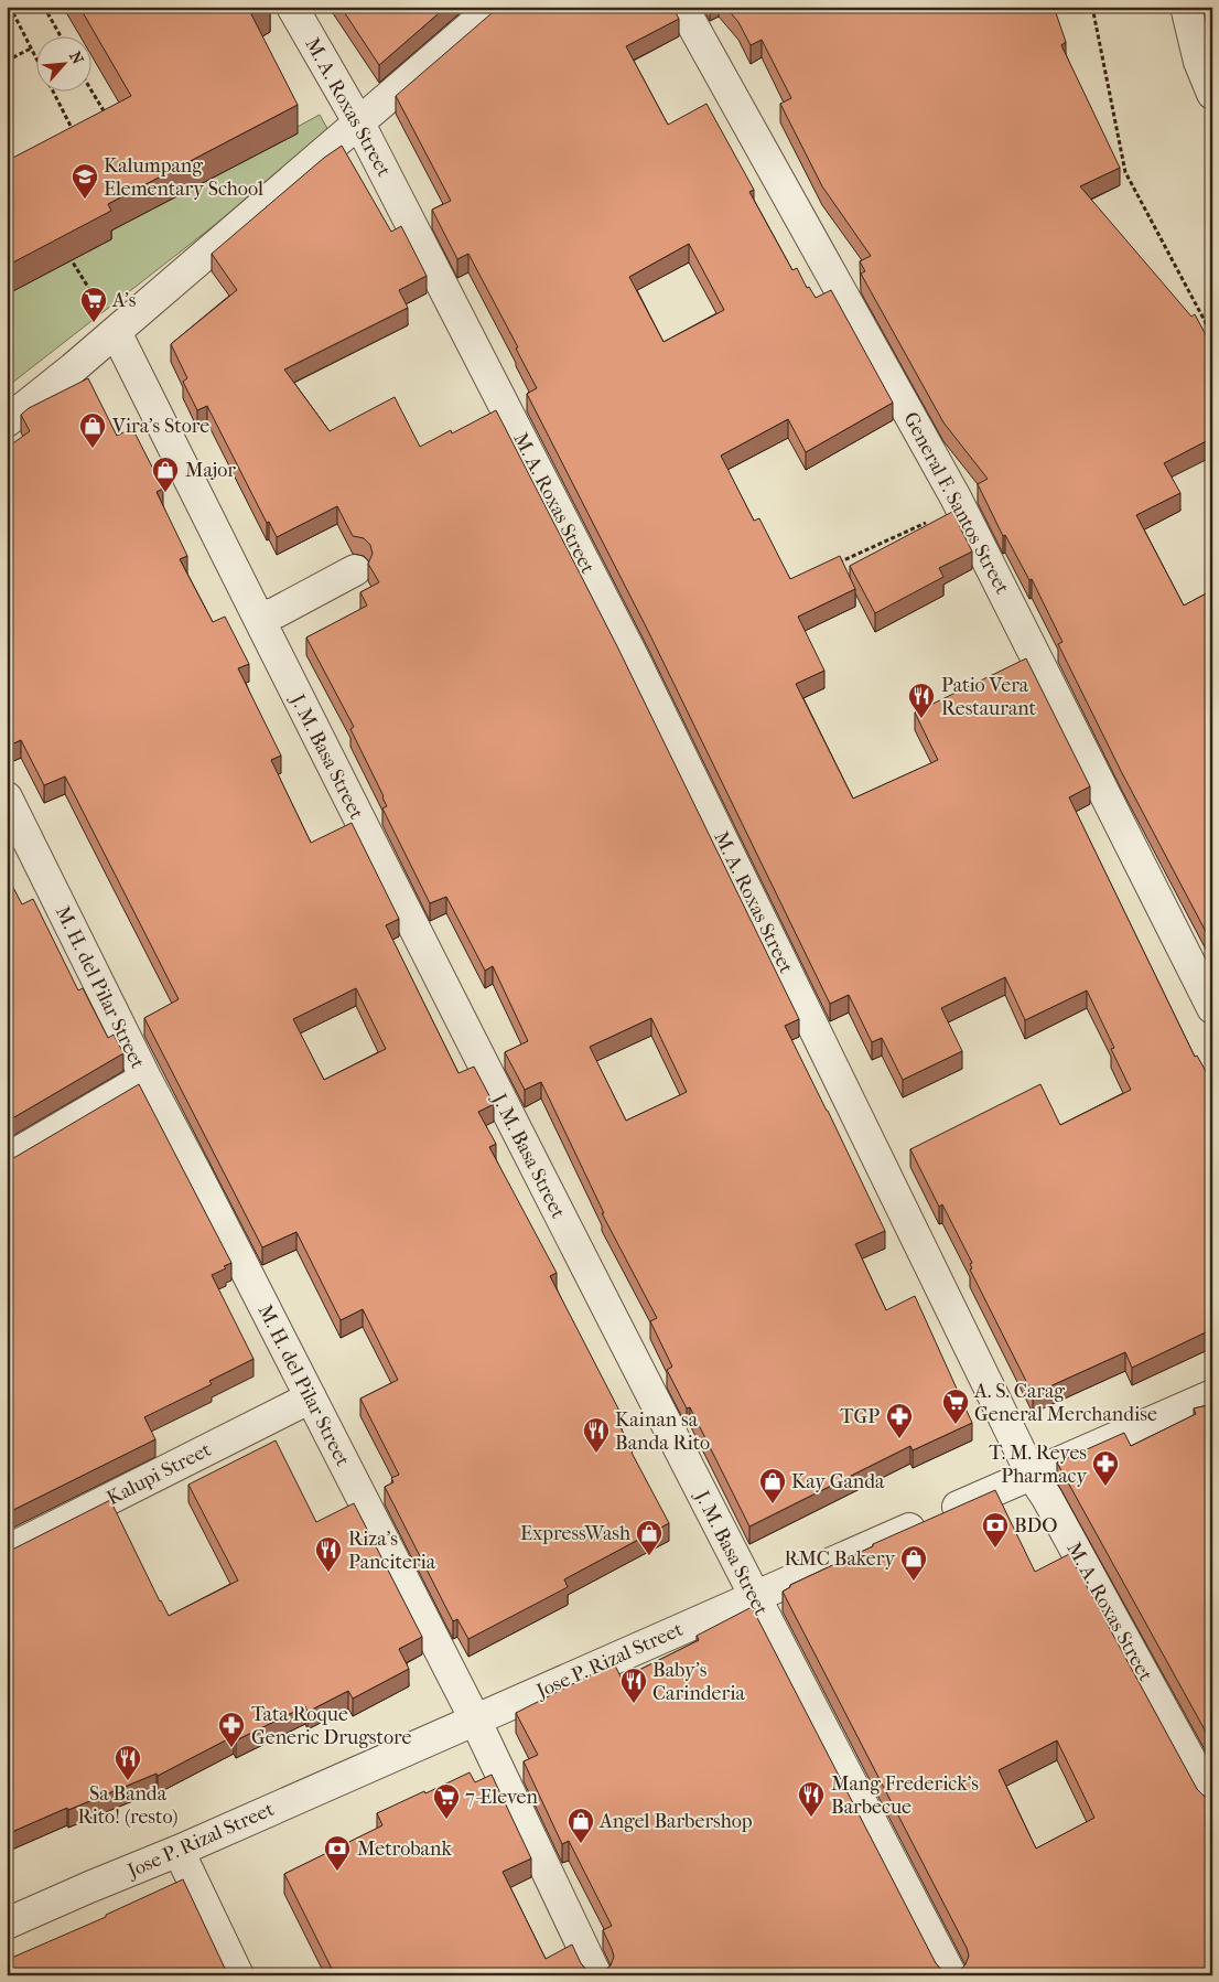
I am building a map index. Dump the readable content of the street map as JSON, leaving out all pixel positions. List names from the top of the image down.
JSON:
{
  "streets": {
    "street": [
      "M. A. Roxas Street",
      "General F. Santos Street",
      "J. M. Basa Street",
      "M. H. del Pilar Street",
      "Kalupi Street",
      "Jose P. Rizal Street"
    ]
  },
  "crossings": [
    ["M. A. Roxas Street", "Jose P. Rizal Street"],
    ["J. M. Basa Street", "Jose P. Rizal Street"],
    ["M. H. del Pilar Street", "Kalupi Street"],
    ["M. H. del Pilar Street", "Jose P. Rizal Street"]
  ],
  "places": {
    "school or university": ["Kalumpang Elementary School"],
    "supermarket": ["A's", "A. S. Carag General Merchandise", "7-Eleven"],
    "shop": [
      "Vira's Store",
      "Major",
      "Kay Ganda",
      "ExpressWash",
      "RMC Bakery",
      "Angel Barbershop"
    ],
    "restaurant": [
      "Patio Vera Restaurant",
      "Kainan sa Banda Rito",
      "Riza's Panciteria",
      "Baby's Carinderia",
      "Sa Banda Rito! (resto)",
      "Mang Frederick's Barbecue"
    ],
    "pharmacy": ["TGP", "T. M. Reyes Pharmacy", "Tata Roque Generic Drugstore"],
    "bank": ["BDO", "Metrobank"]
  },
  "north": "top right"
}
